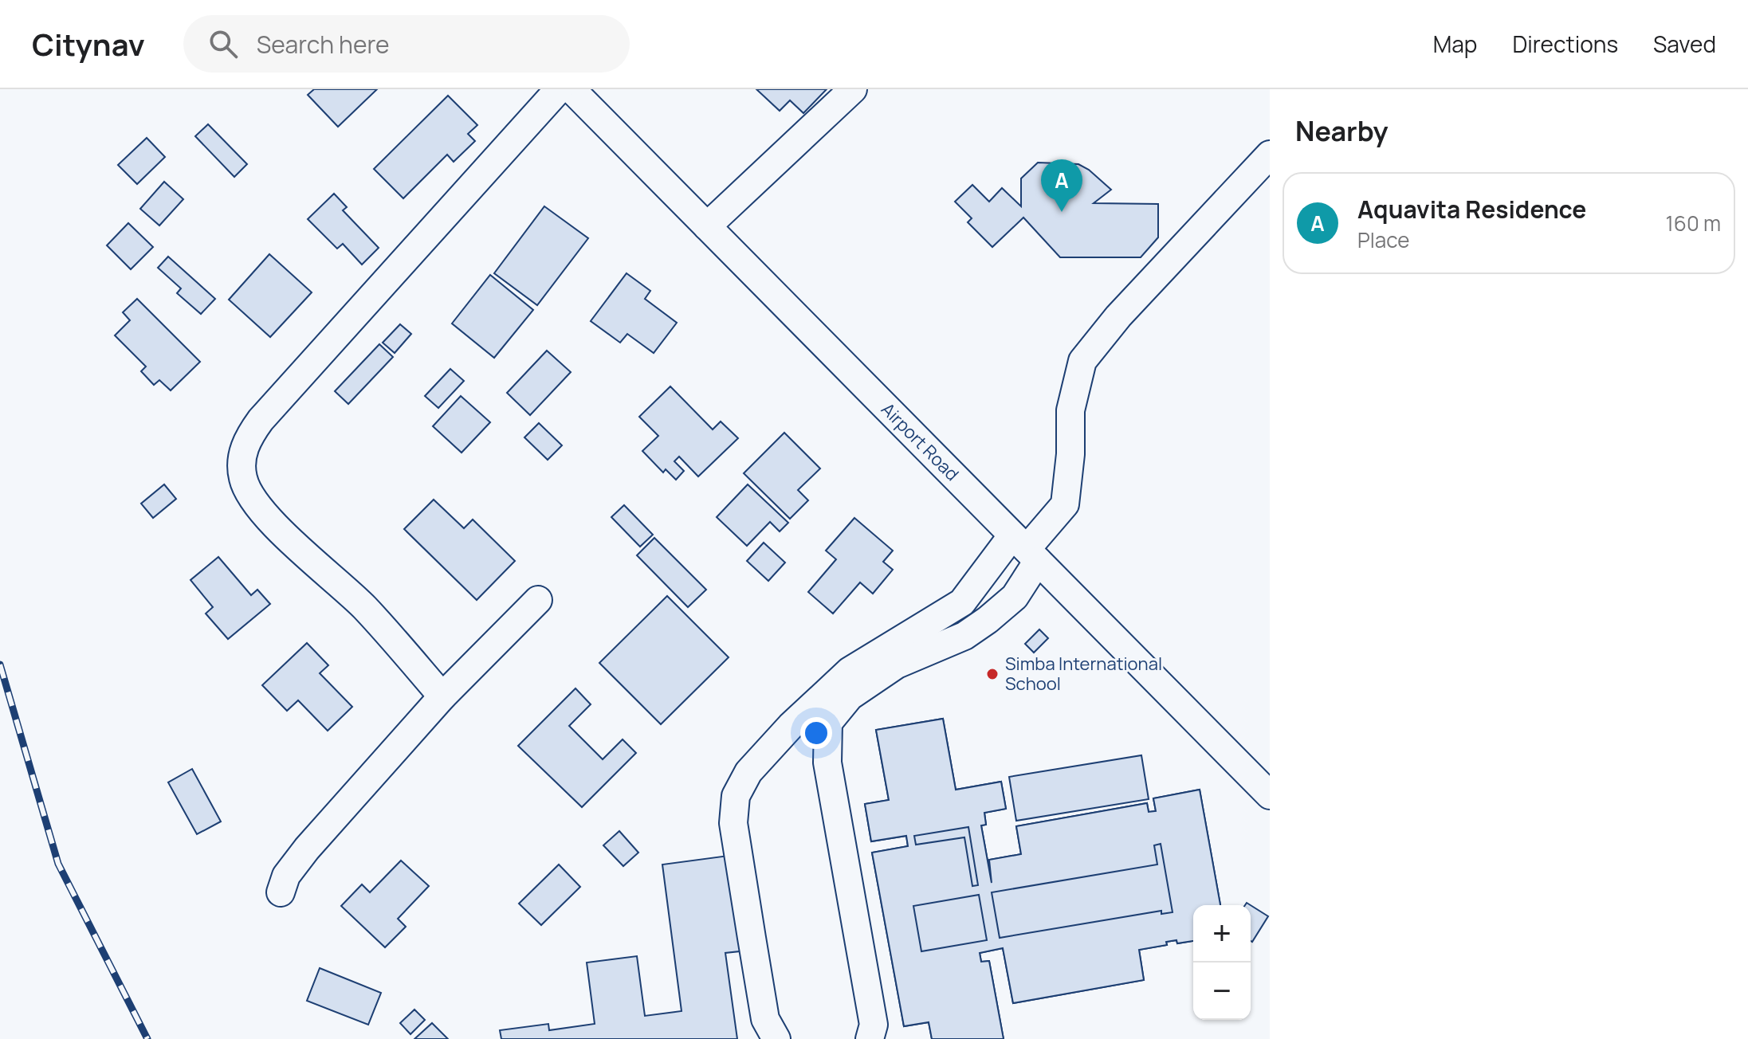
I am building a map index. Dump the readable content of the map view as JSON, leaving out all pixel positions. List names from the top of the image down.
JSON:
{
  "streets": {
    "street": ["Airport Road"]
  },
  "places": ["Simba International School"],
  "page": {
    "header": "Citynav",
    "search": "Search here",
    "nav": ["Map", "Directions", "Saved"],
    "heading": "Nearby",
    "pins": "A",
    "list": [
      {
        "mark": "A",
        "name": "Aquavita Residence",
        "note": "Place",
        "value": "160 m"
      }
    ],
    "map_buttons": ["+", "−"]
  }
}
